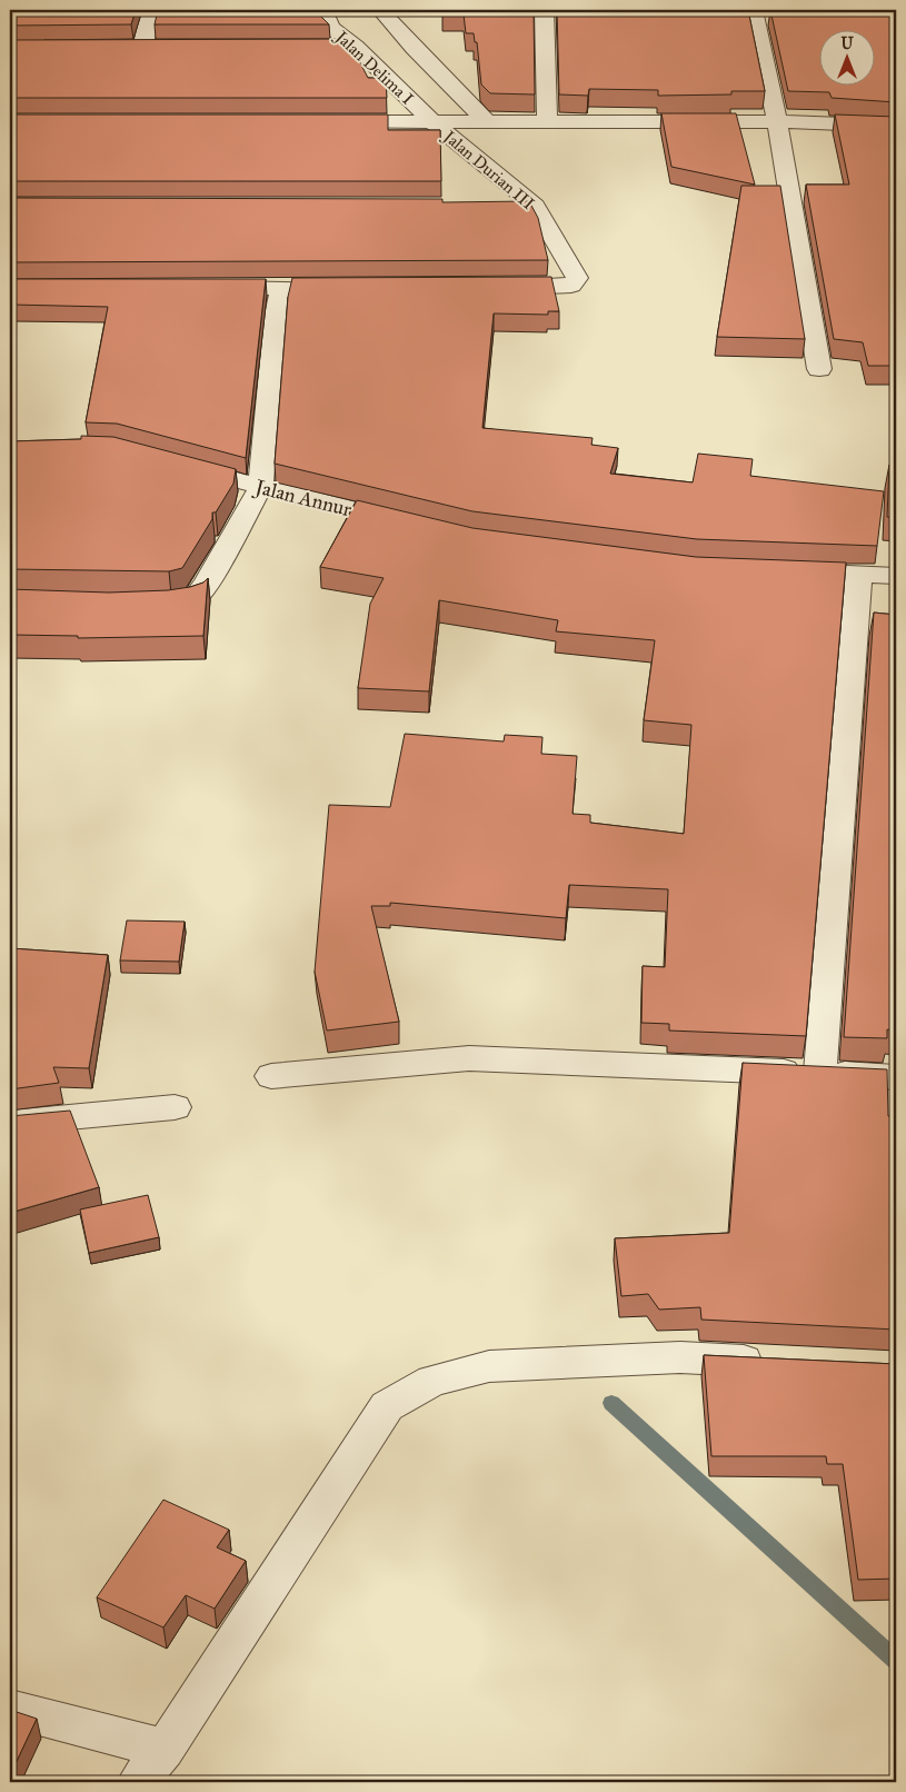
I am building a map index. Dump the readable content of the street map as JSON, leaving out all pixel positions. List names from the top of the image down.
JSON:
{
  "streets": {
    "street": ["Jalan Delima I", "Jalan Durian III", "Jalan Annur"]
  },
  "crossings": [
    ["Jalan Delima I", "Jalan Durian III"]
  ],
  "north": "top"
}
